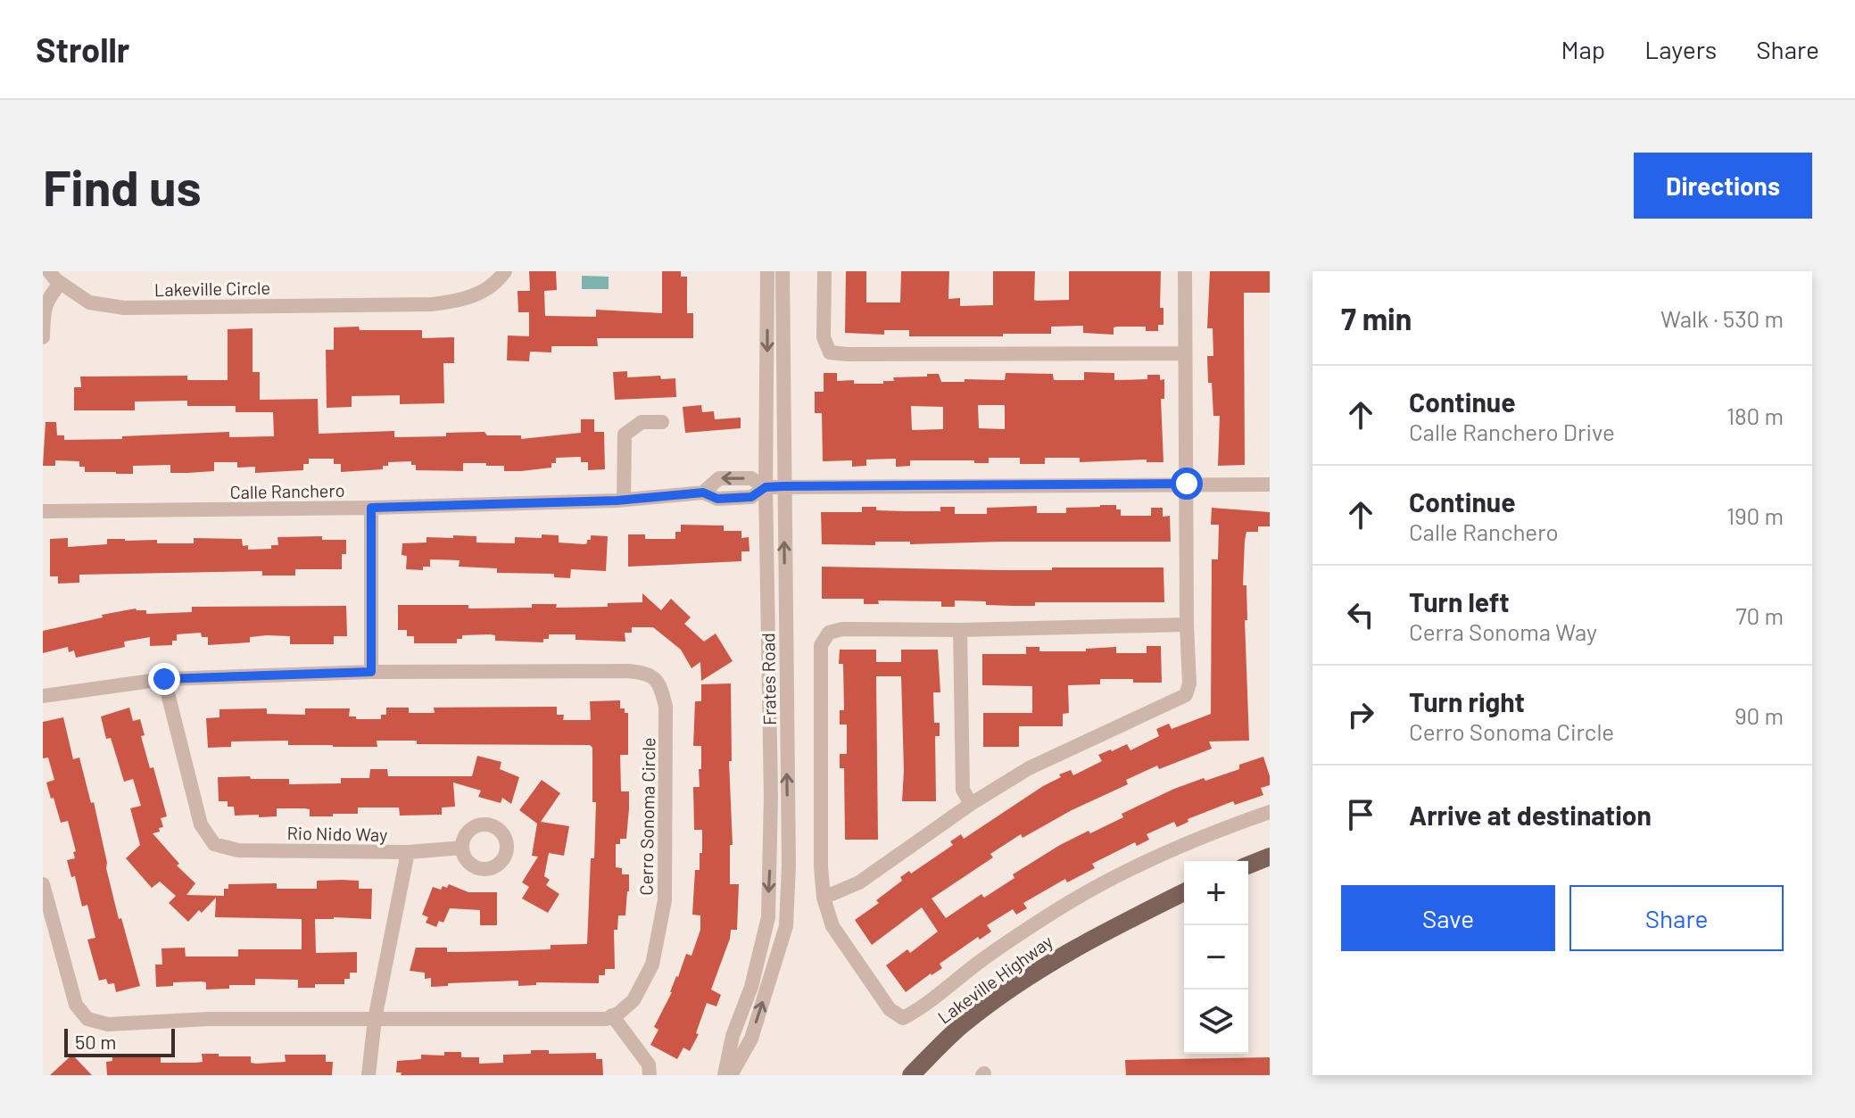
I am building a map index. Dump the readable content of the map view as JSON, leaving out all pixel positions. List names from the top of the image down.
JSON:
{
  "streets": {
    "main road": ["Lakeville Highway"],
    "street": [
      "Lakeville Circle",
      "Calle Ranchero",
      "Frates Road",
      "Cerro Sonoma Circle",
      "Rio Nido Way"
    ]
  },
  "crossings": [
    ["Calle Ranchero", "Frates Road"],
    ["Cerro Sonoma Circle", "Rio Nido Way"]
  ],
  "scale_bar": "50 m",
  "page": {
    "header": "Strollr",
    "nav": ["Map", "Layers", "Share"],
    "buttons": [
      "Directions",
      ["Save", "Share"]
    ],
    "title": "Find us",
    "heading": ["7 min", "Walk · 530 m"],
    "list": [
      ["Continue", "Calle Ranchero Drive", "180 m"],
      ["Continue", "Calle Ranchero", "190 m"],
      ["Turn left", "Cerra Sonoma Way", "70 m"],
      ["Turn right", "Cerro Sonoma Circle", "90 m"],
      "Arrive at destination"
    ],
    "map_buttons": ["+", "−"],
    "scale": "50 m"
  }
}
